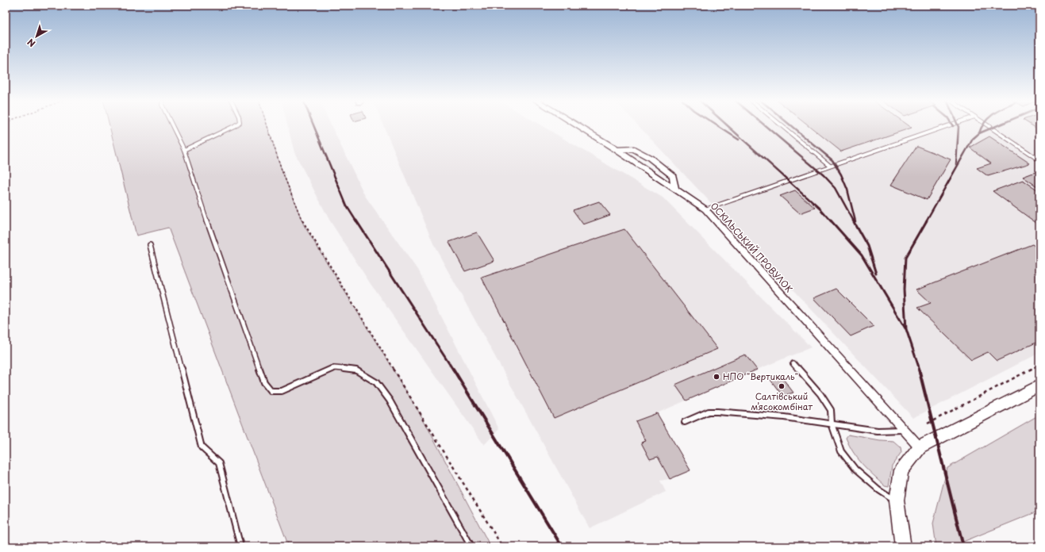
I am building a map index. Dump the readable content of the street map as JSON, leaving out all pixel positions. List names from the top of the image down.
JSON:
{
  "streets": {
    "street": ["ОСКІЛЬСЬКИЙ ПРОВУЛОК"]
  },
  "places": ["НПО \"Вертикаль\"", "Салтівський мʼясокомбінат"],
  "north": "bottom left"
}
